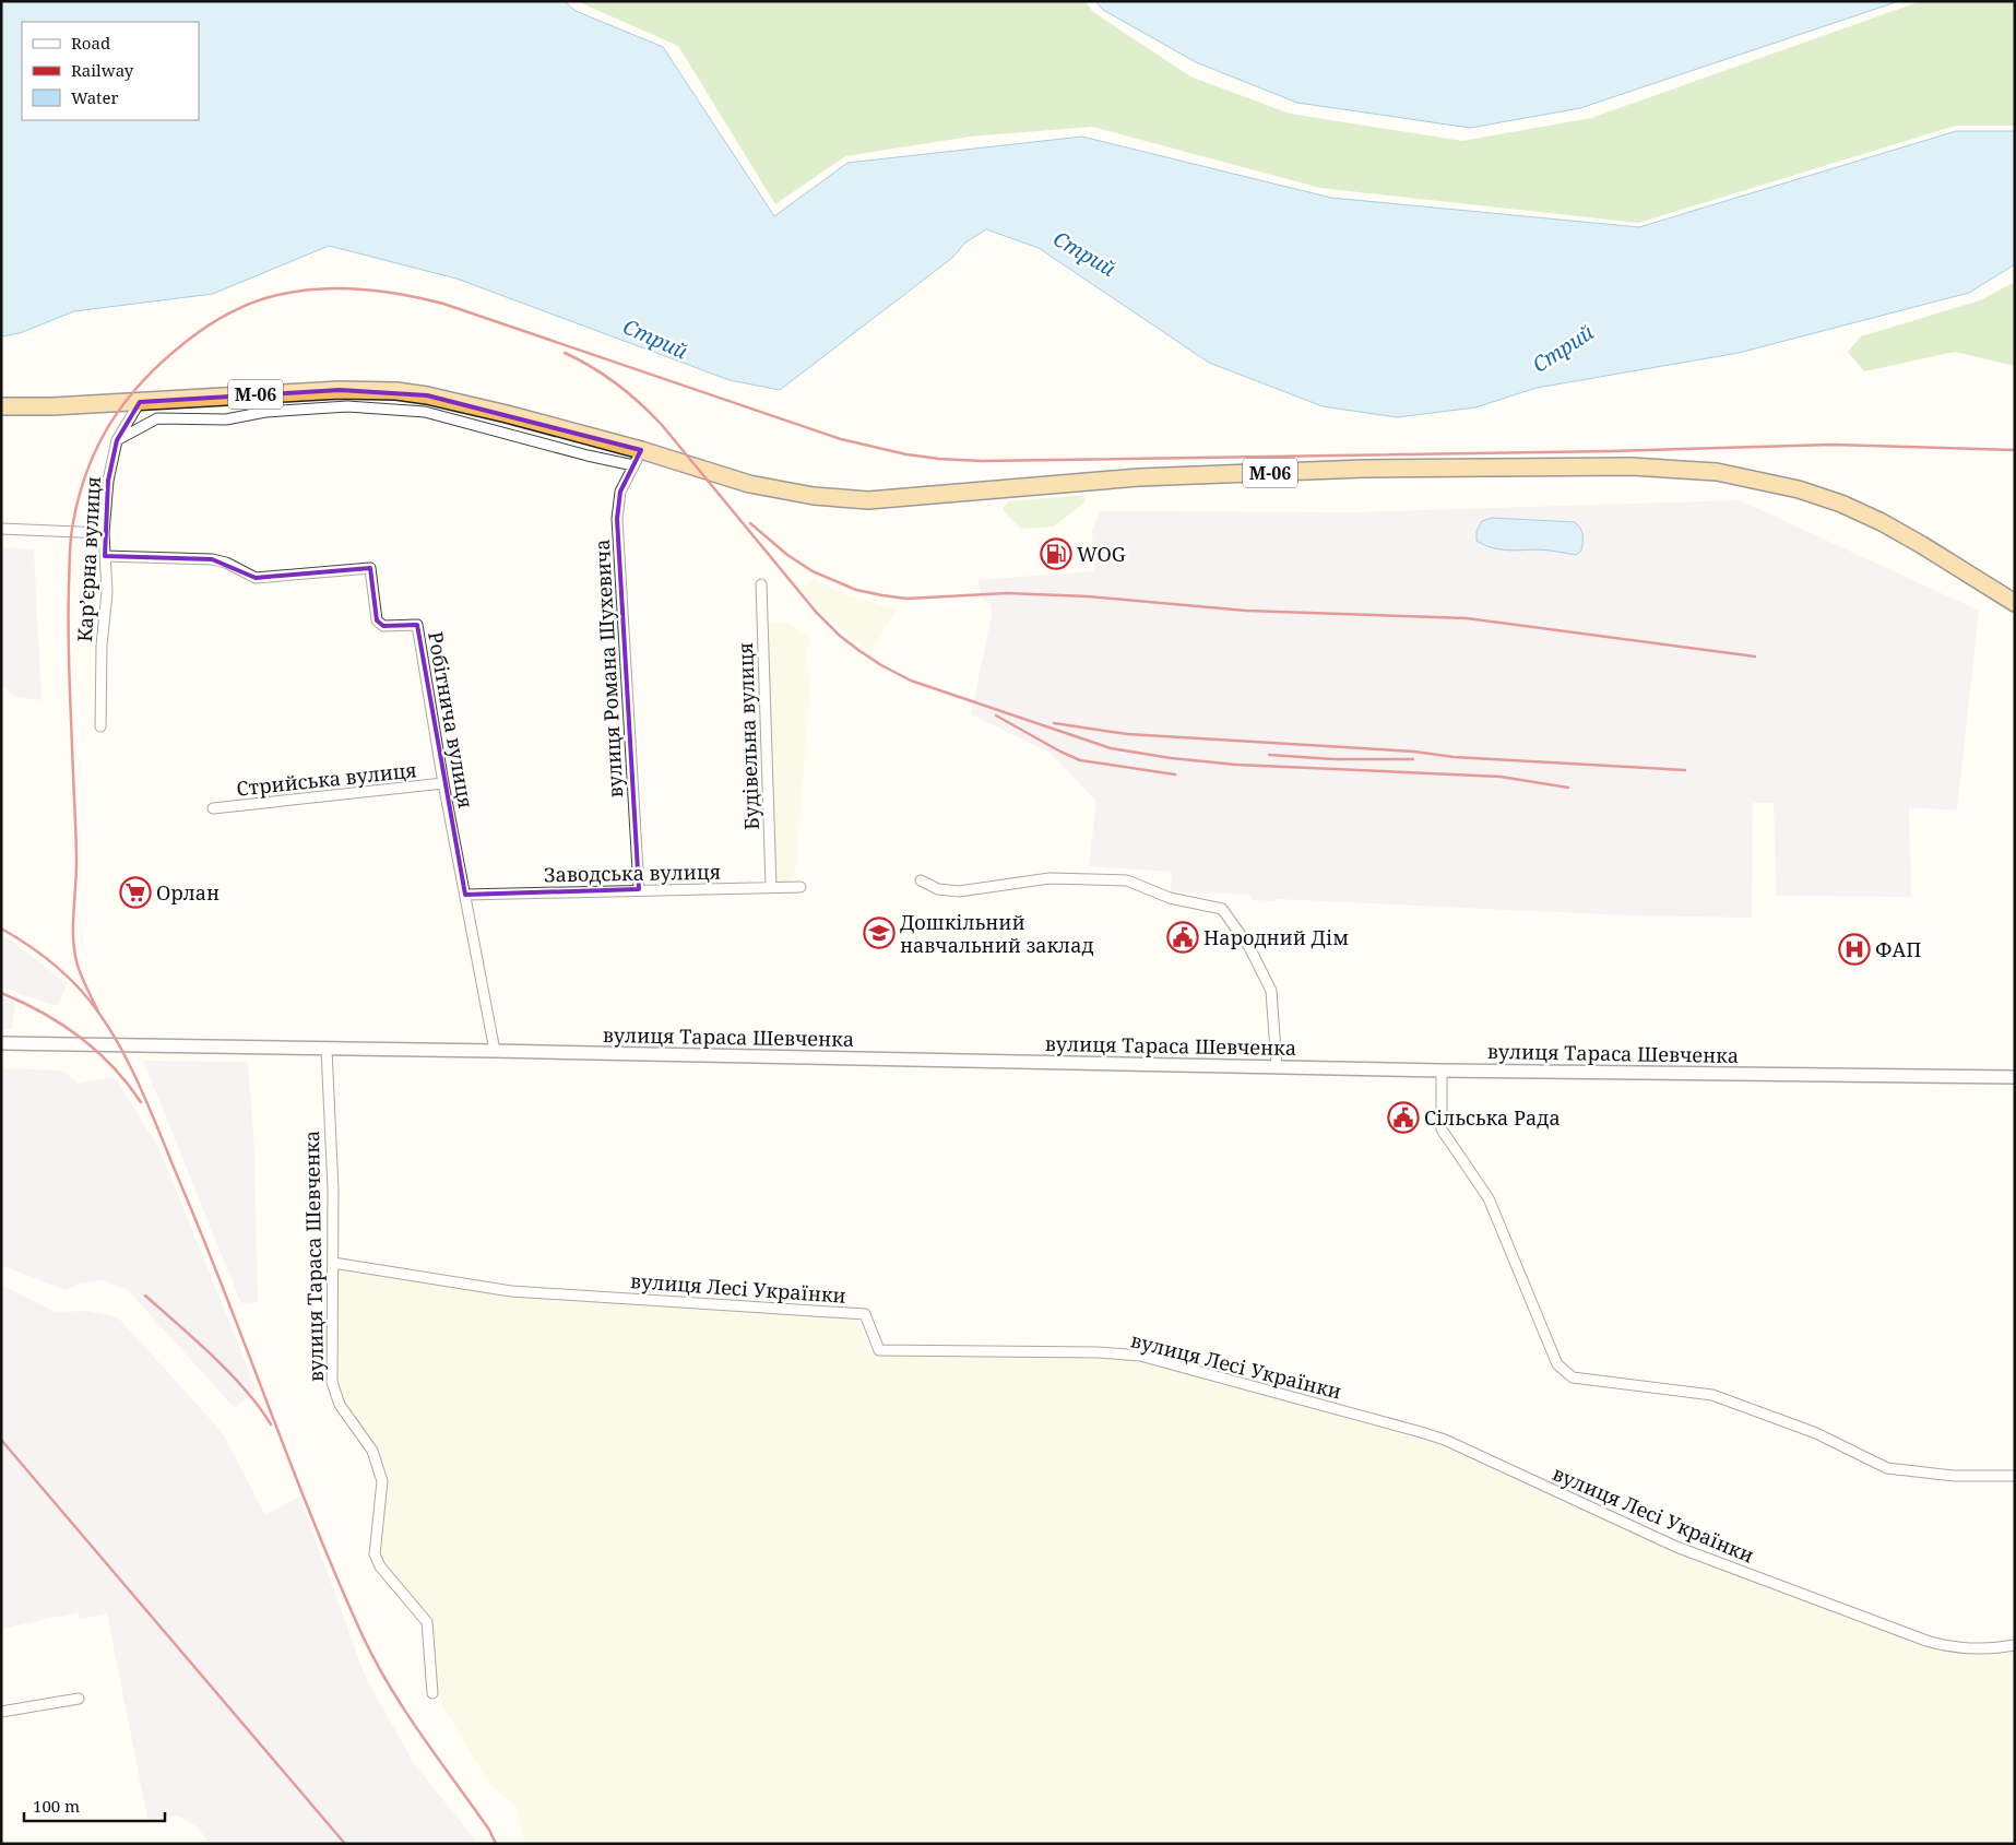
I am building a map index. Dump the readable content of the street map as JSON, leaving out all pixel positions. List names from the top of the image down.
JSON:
{
  "streets": {
    "highway": ["М-06"],
    "street": [
      "Карʼєрна вулиця",
      "вулиця Романа Шухевича",
      "Робітнича вулиця",
      "Будівельна вулиця",
      "Стрийська вулиця",
      "Заводська вулиця",
      "вулиця Тараса Шевченка",
      "вулиця Лесі Українки"
    ]
  },
  "crossings": [
    ["М-06", "Карʼєрна вулиця"],
    ["М-06", "вулиця Романа Шухевича"],
    ["Карʼєрна вулиця", "Робітнича вулиця"],
    ["вулиця Романа Шухевича", "Заводська вулиця"],
    ["Робітнича вулиця", "Стрийська вулиця"],
    ["Робітнича вулиця", "Заводська вулиця"],
    ["Робітнича вулиця", "вулиця Тараса Шевченка"],
    ["Будівельна вулиця", "Заводська вулиця"],
    ["вулиця Тараса Шевченка", "вулиця Лесі Українки"]
  ],
  "water": ["Стрий"],
  "places": {
    "fuel station": ["WOG"],
    "supermarket": ["Орлан"],
    "school or university": ["Дошкільний навчальний заклад"],
    "public building": ["Народний Дім", "Сільська Рада"],
    "hospital": ["ФАП"]
  },
  "legend": ["Road", "Railway", "Water"],
  "scale_bar": "100 m"
}
